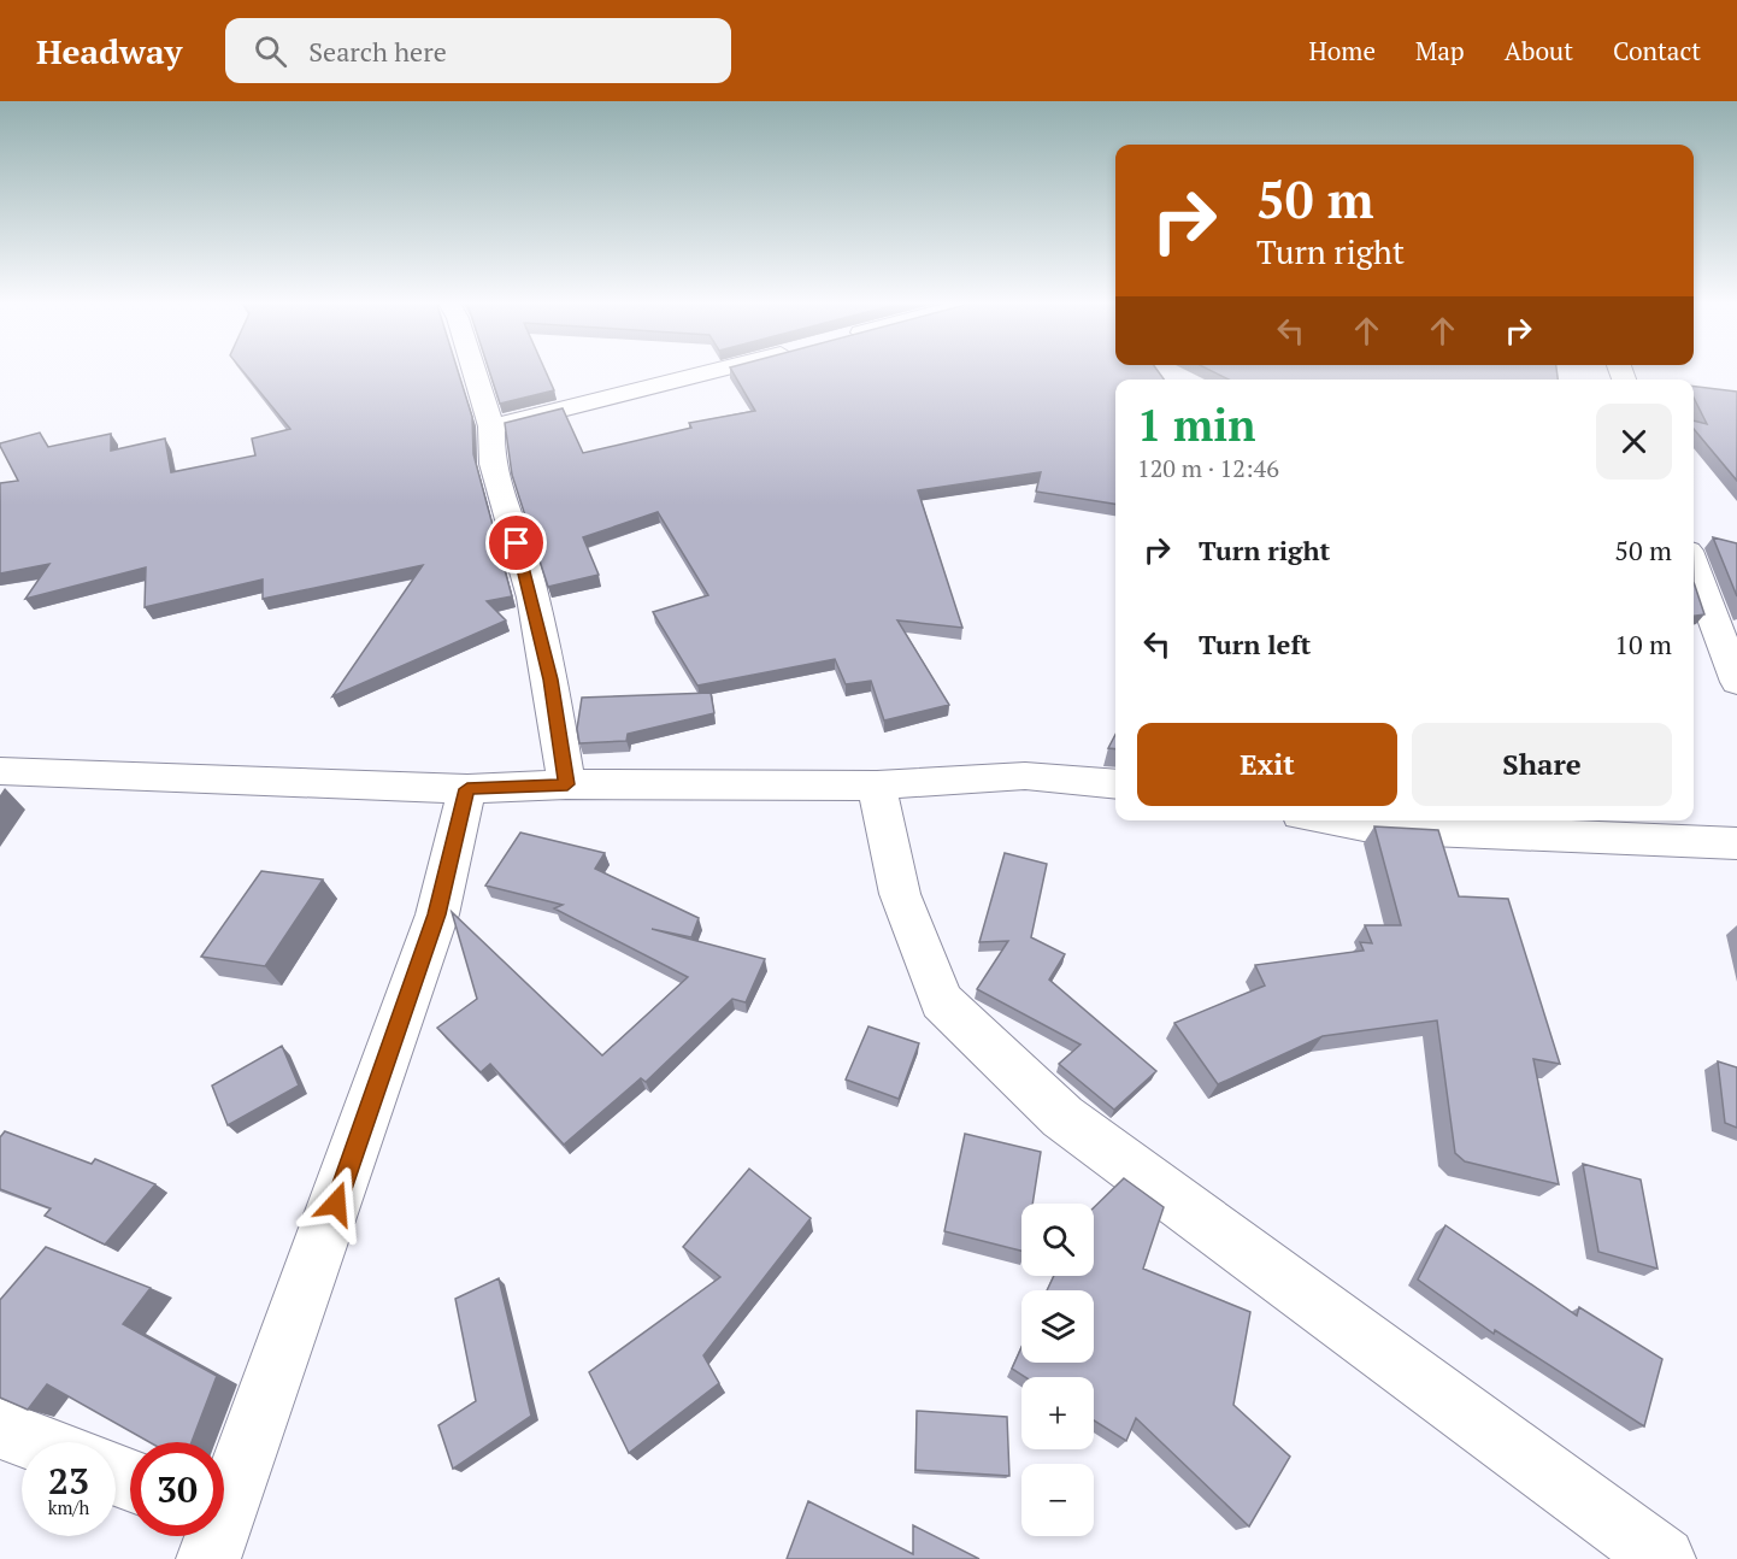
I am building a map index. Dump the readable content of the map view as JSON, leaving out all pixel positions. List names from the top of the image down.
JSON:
{
  "page": {
    "header": "Headway",
    "search": "Search here",
    "nav": [
      "Home",
      "Map",
      "About",
      "Contact"
    ],
    "turn": ["50 m", "Turn right"],
    "heading": ["1 min", "120 m · 12:46"],
    "list": [
      {
        "name": "Turn right",
        "value": "50 m"
      },
      {
        "name": "Turn left",
        "value": "10 m"
      }
    ],
    "buttons": ["Exit", "Share"],
    "map_buttons": ["+", "−"],
    "speed": "23 km/h",
    "limit": "30"
  }
}
